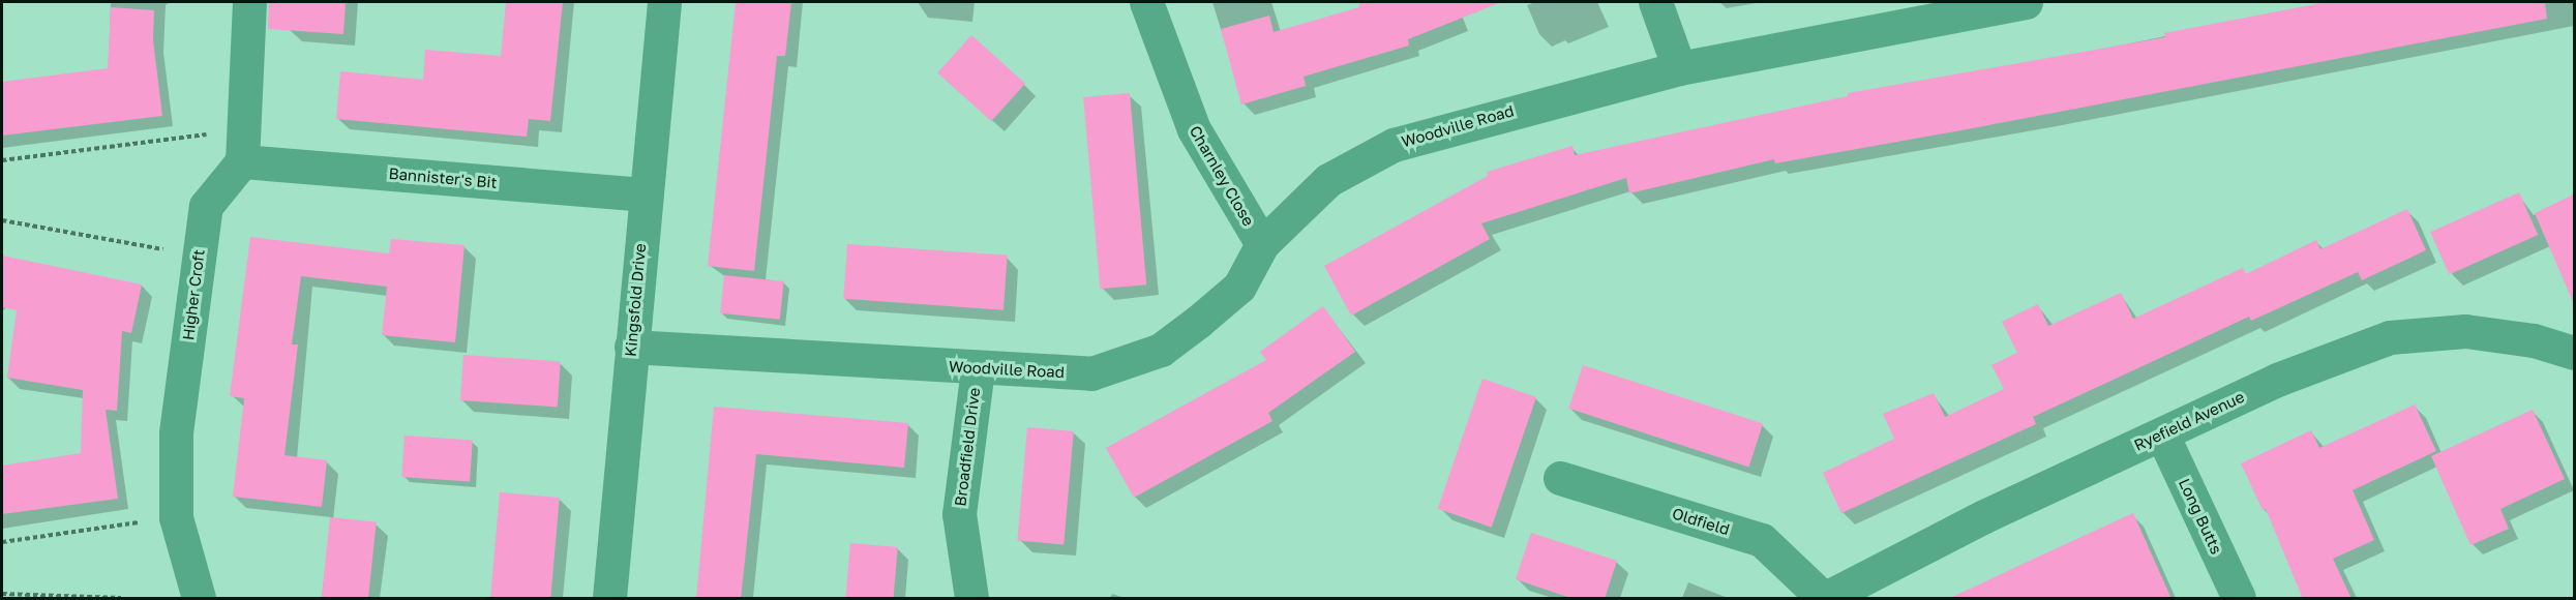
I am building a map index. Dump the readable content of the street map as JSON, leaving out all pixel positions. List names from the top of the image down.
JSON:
{
  "streets": {
    "street": [
      "Woodville Road",
      "Charnley Close",
      "Bannister's Bit",
      "Higher Croft",
      "Kingsfold Drive",
      "Ryefield Avenue",
      "Broadfield Drive",
      "Long Butts",
      "Oldfield"
    ]
  },
  "crossings": [
    ["Woodville Road", "Charnley Close"],
    ["Woodville Road", "Kingsfold Drive"],
    ["Woodville Road", "Broadfield Drive"],
    ["Bannister's Bit", "Higher Croft"],
    ["Bannister's Bit", "Kingsfold Drive"],
    ["Ryefield Avenue", "Long Butts"],
    ["Ryefield Avenue", "Oldfield"]
  ]
}
